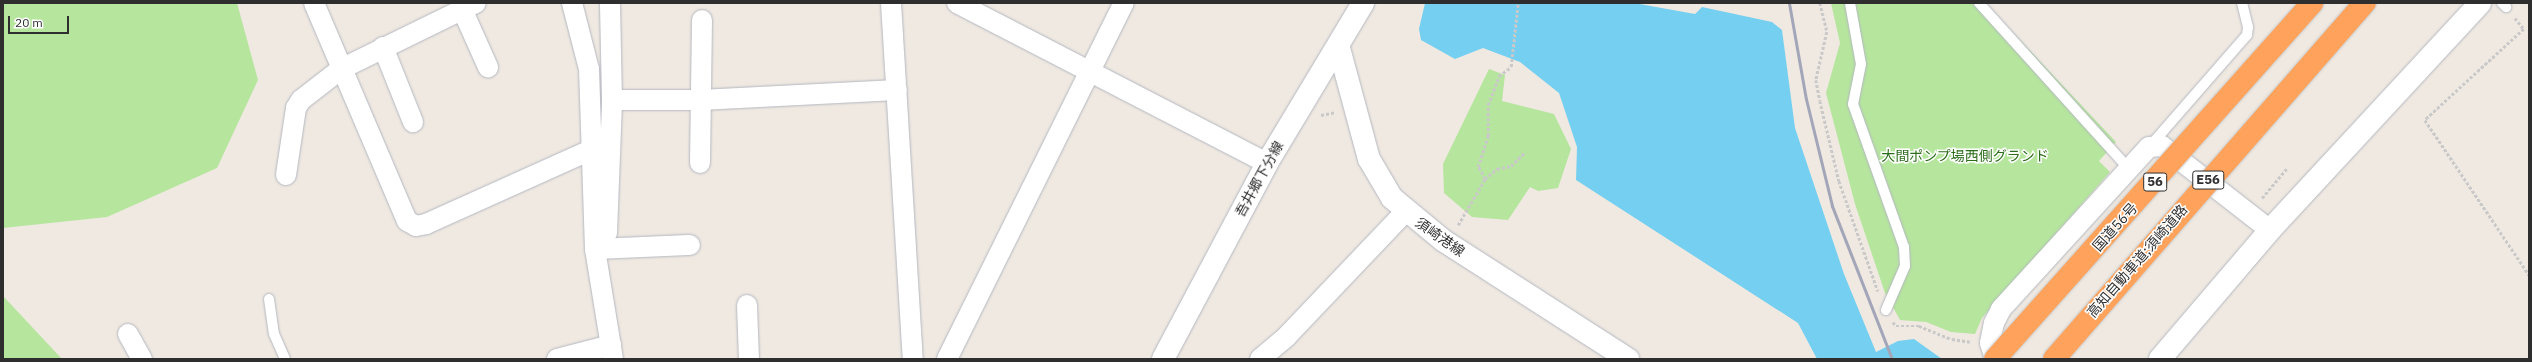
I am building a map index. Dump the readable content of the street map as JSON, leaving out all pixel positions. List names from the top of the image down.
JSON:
{
  "streets": {
    "highway": [
      "E56",
      "56",
      "国道56号",
      "高知自動車道;須崎道路"
    ],
    "main road": ["吾井郷下分線", "須崎港線"]
  },
  "crossings": [
    ["吾井郷下分線", "須崎港線"]
  ],
  "parks": ["大間ポンプ場西側グランド"],
  "scale_bar": "20 m"
}
